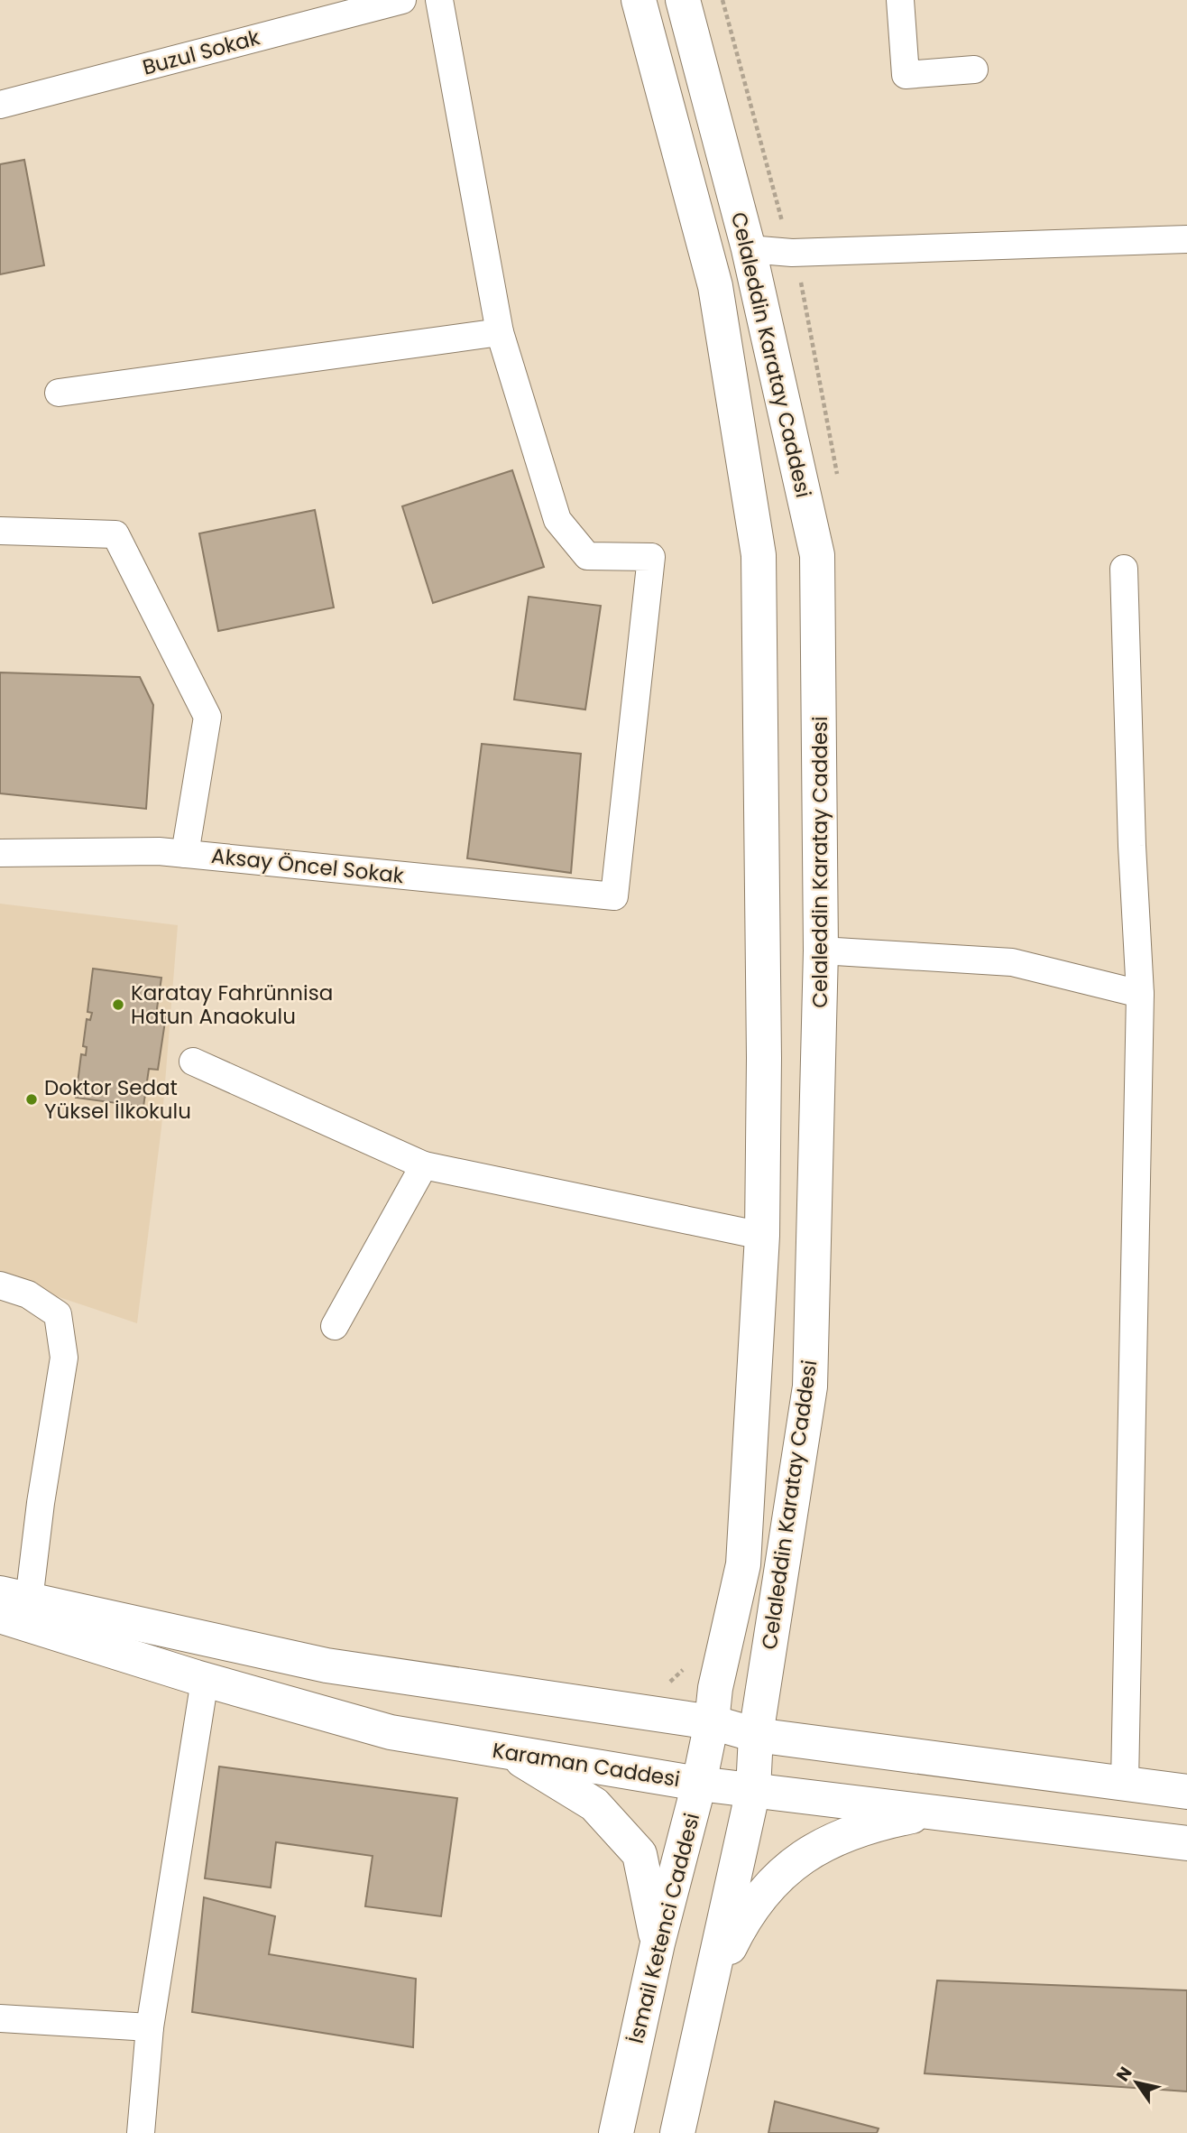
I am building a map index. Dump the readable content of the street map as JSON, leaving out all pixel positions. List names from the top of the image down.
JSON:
{
  "streets": {
    "main road": ["Celaleddin Karatay Caddesi", "Karaman Caddesi", "İsmail Ketenci Caddesi"],
    "street": ["Buzul Sokak", "Aksay Öncel Sokak"]
  },
  "crossings": [
    ["Celaleddin Karatay Caddesi", "İsmail Ketenci Caddesi"],
    ["Karaman Caddesi", "İsmail Ketenci Caddesi"]
  ],
  "places": ["Karatay Fahrünnisa Hatun Anaokulu", "Doktor Sedat Yüksel İlkokulu"],
  "north": "top left"
}
